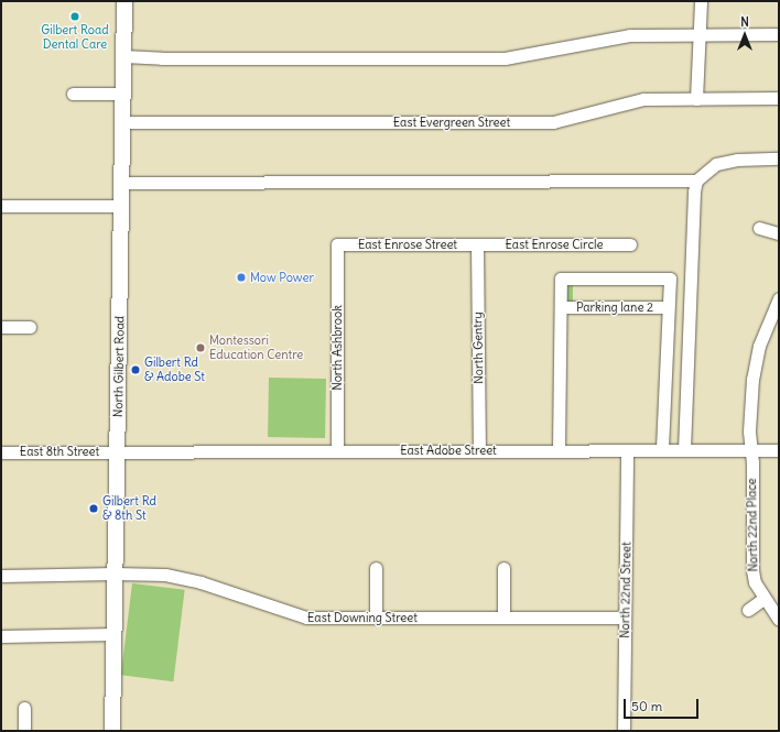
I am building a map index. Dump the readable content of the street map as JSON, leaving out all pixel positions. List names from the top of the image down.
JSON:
{
  "streets": {
    "main road": ["North Gilbert Road"],
    "street": [
      "East Evergreen Street",
      "East Enrose Street",
      "East Enrose Circle",
      "Parking lane 2",
      "North Ashbrook",
      "North Gentry",
      "East Adobe Street",
      "East 8th Street",
      "North 22nd Place",
      "North 22nd Street",
      "East Downing Street"
    ]
  },
  "crossings": [
    ["East Evergreen Street", "North Gilbert Road"],
    ["East Enrose Street", "East Enrose Circle"],
    ["East Enrose Street", "North Ashbrook"],
    ["East Enrose Street", "North Gentry"],
    ["East Enrose Circle", "North Gentry"],
    ["North Ashbrook", "East Adobe Street"],
    ["North Gentry", "East Adobe Street"],
    ["North Gilbert Road", "East Adobe Street"],
    ["North Gilbert Road", "East 8th Street"],
    ["North Gilbert Road", "East Downing Street"],
    ["East Adobe Street", "East 8th Street"],
    ["East Adobe Street", "North 22nd Place"],
    ["East Adobe Street", "North 22nd Street"],
    ["North 22nd Street", "East Downing Street"]
  ],
  "places": [
    "Gilbert Road Dental Care",
    "Mow Power",
    "Montessori Education Centre",
    "Gilbert Rd & Adobe St",
    "Gilbert Rd & 8th St"
  ],
  "scale_bar": "50 m",
  "north": "top"
}
